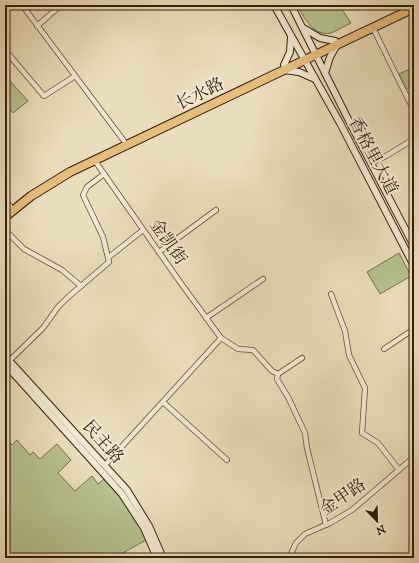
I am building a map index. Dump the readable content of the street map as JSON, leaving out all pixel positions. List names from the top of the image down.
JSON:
{
  "streets": {
    "highway": ["长水路"],
    "main road": ["香格里大道", "民主路"],
    "street": ["金凯街", "金甲路"]
  },
  "crossings": [
    ["长水路", "香格里大道"],
    ["长水路", "金凯街"]
  ],
  "north": "bottom right"
}
